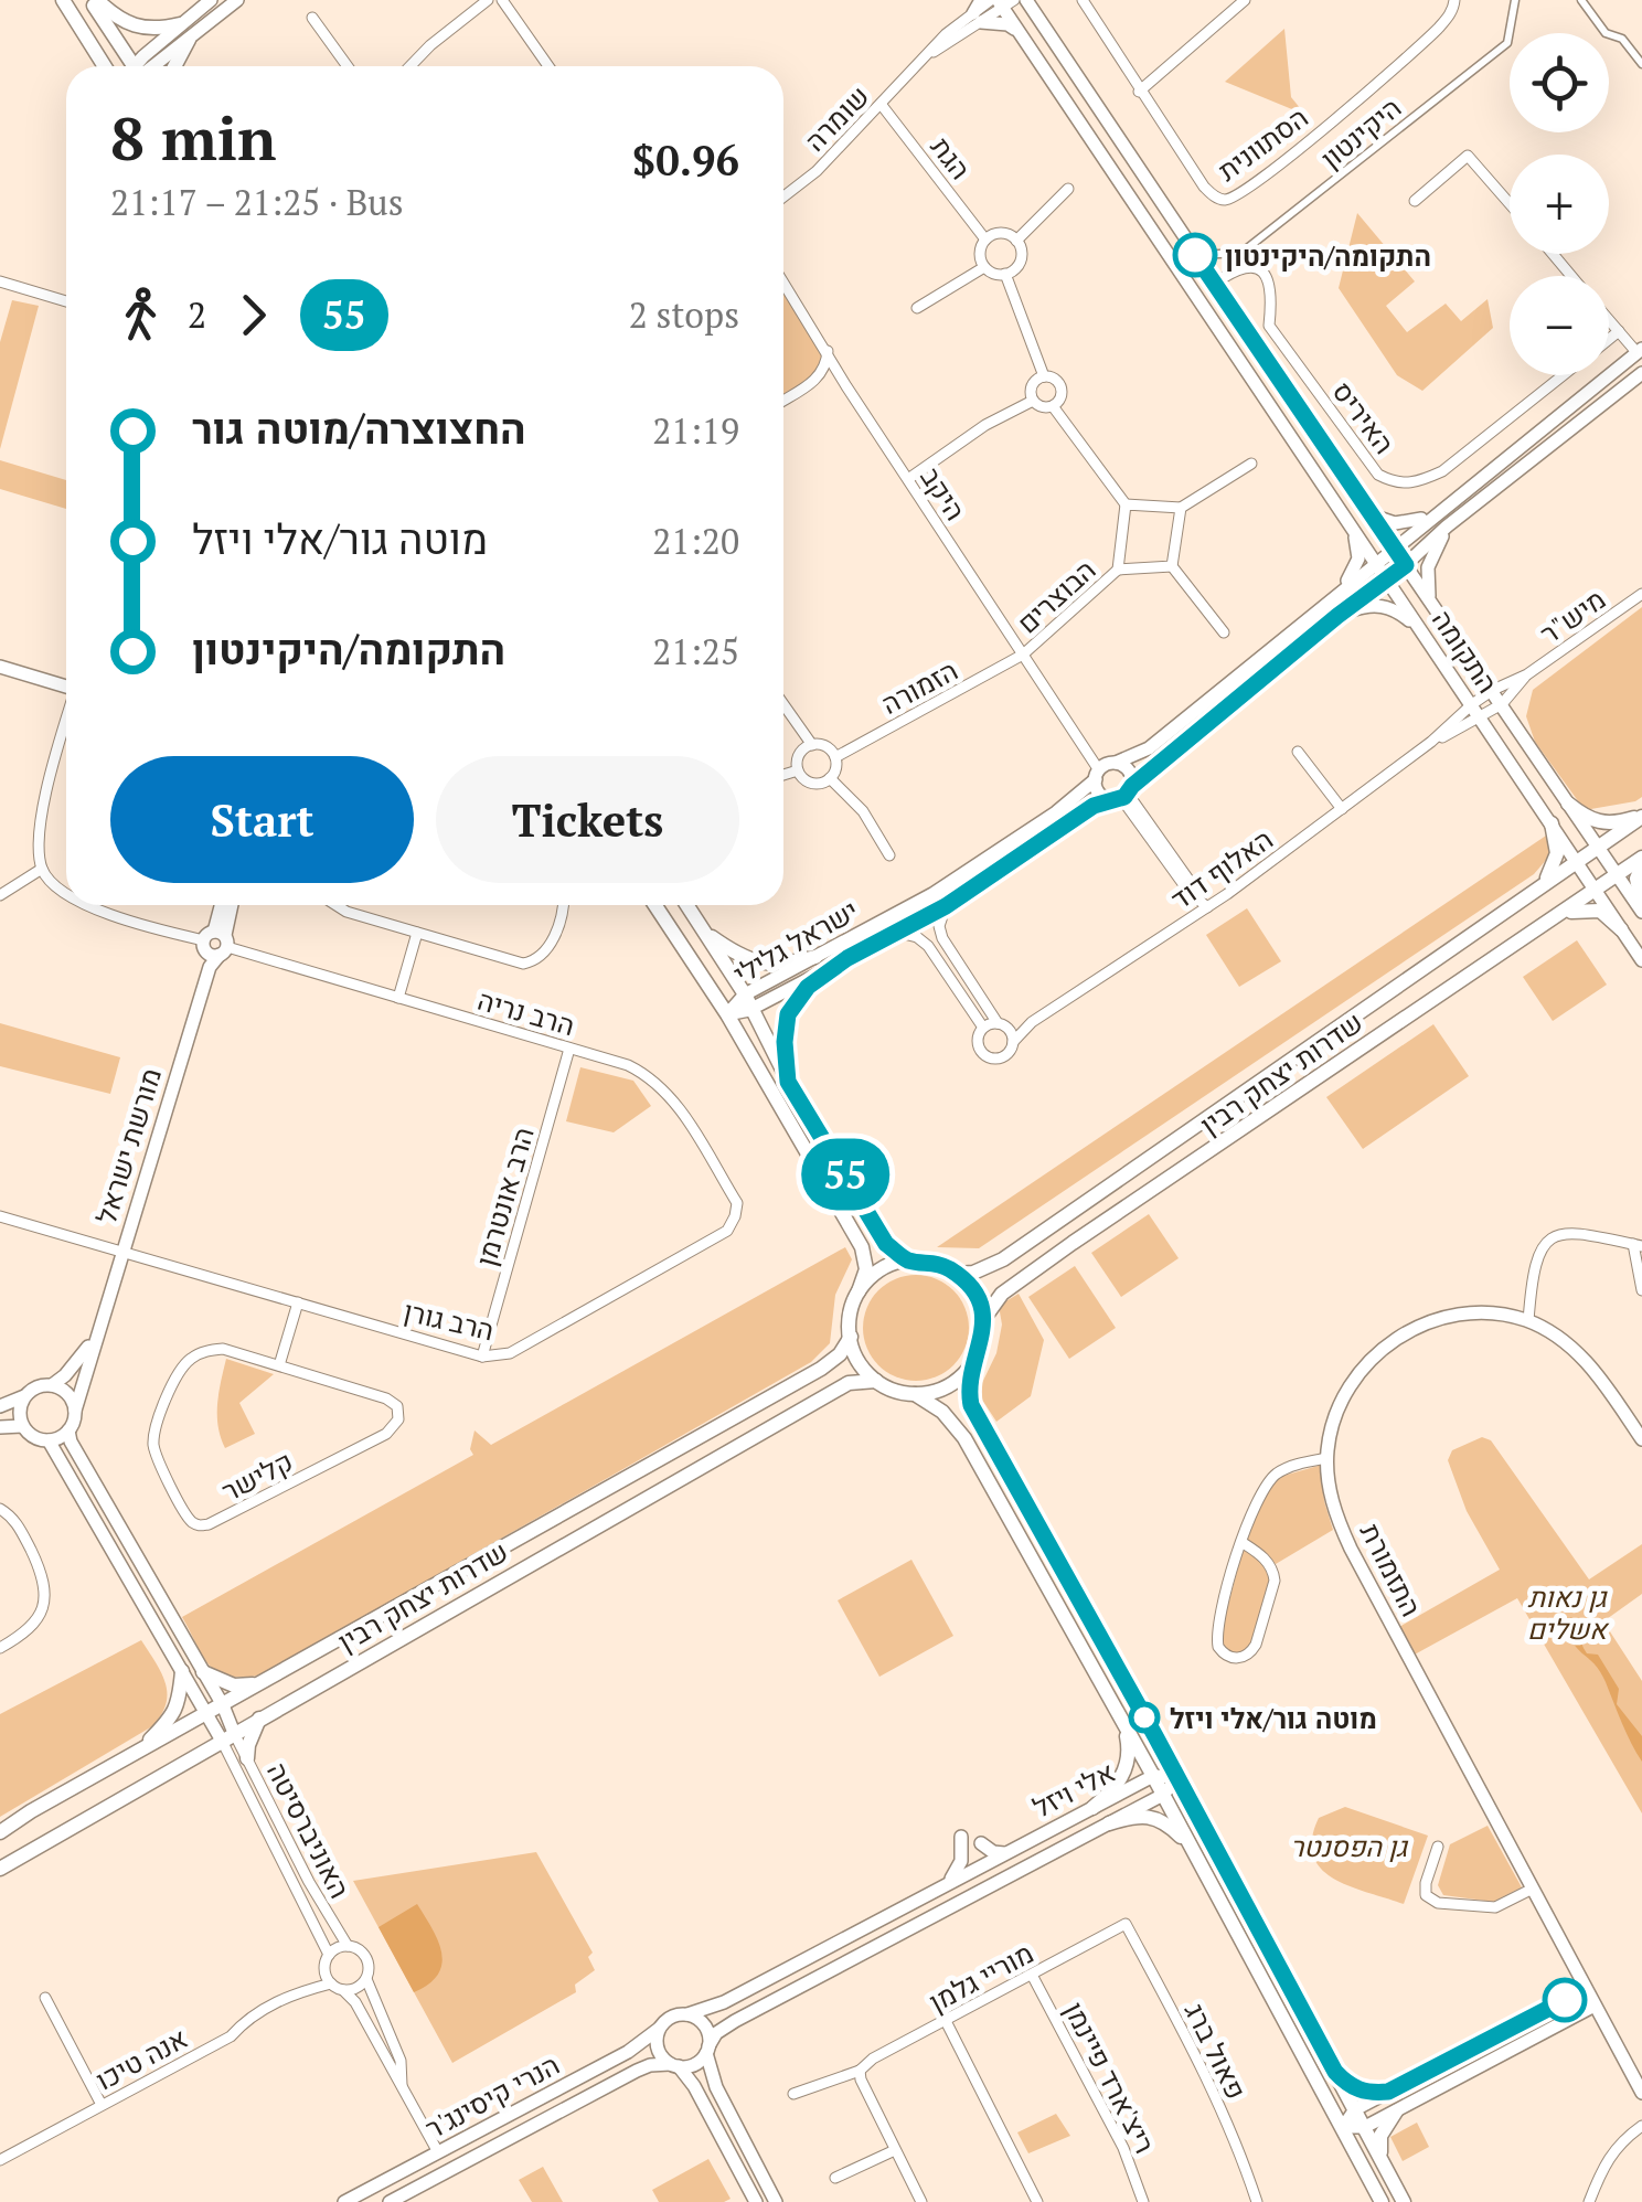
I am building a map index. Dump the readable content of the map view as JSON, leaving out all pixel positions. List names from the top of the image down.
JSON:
{
  "streets": {
    "main road": ["שדרות יצחק רבין"],
    "street": [
      "שומרה",
      "היקינטון",
      "הסתוונית",
      "הגת",
      "האיריס",
      "היקב",
      "הבוצרים",
      "מיש\"ר",
      "התקומה",
      "הזמורה",
      "האלוף דוד",
      "ישראל גלילי",
      "הרב נריה",
      "מורשת ישראל",
      "הרב אונטרמן",
      "הרב גורן",
      "קלישר",
      "התזמורת",
      "אלי ויזל",
      "האוניברסיטה",
      "מוריי גלמן",
      "פאול ברג",
      "אנה טיכו",
      "ריצ'ארד פיינמן",
      "הנרי קיסינג'ר"
    ]
  },
  "crossings": [
    ["שומרה", "הגת"],
    ["שומרה", "התקומה"],
    ["היקינטון", "התקומה"],
    ["האיריס", "התקומה"],
    ["היקב", "הבוצרים"],
    ["היקב", "הזמורה"],
    ["היקב", "ישראל גלילי"],
    ["הבוצרים", "הזמורה"],
    ["מיש\"ר", "התקומה"],
    ["מיש\"ר", "האלוף דוד"],
    ["התקומה", "האלוף דוד"],
    ["התקומה", "ישראל גלילי"],
    ["התקומה", "שדרות יצחק רבין"],
    ["הרב נריה", "מורשת ישראל"],
    ["הרב נריה", "הרב אונטרמן"],
    ["הרב נריה", "הרב גורן"],
    ["שדרות יצחק רבין", "האוניברסיטה"],
    ["מורשת ישראל", "הרב גורן"],
    ["הרב אונטרמן", "הרב גורן"],
    ["אלי ויזל", "הנרי קיסינג'ר"],
    ["האוניברסיטה", "אנה טיכו"],
    ["מוריי גלמן", "פאול ברג"],
    ["מוריי גלמן", "ריצ'ארד פיינמן"]
  ],
  "parks": ["גן נאות אשלים", "גן הפסנטר"],
  "places": ["התקומה/היקינטון", "מוטה גור/אלי ויזל"],
  "lines": ["bus line 55"],
  "page": {
    "on_map": "55",
    "map_buttons": ["+", "−"],
    "heading": ["8 min", "21:17 – 21:25 · Bus", "$0.96"],
    "legs": ["2", "55", "2 stops"],
    "list": [
      {
        "name": "החצוצרה/מוטה גור",
        "value": "21:19"
      },
      {
        "name": "מוטה גור/אלי ויזל",
        "value": "21:20"
      },
      {
        "name": "התקומה/היקינטון",
        "value": "21:25"
      }
    ],
    "buttons": ["Start", "Tickets"]
  }
}
